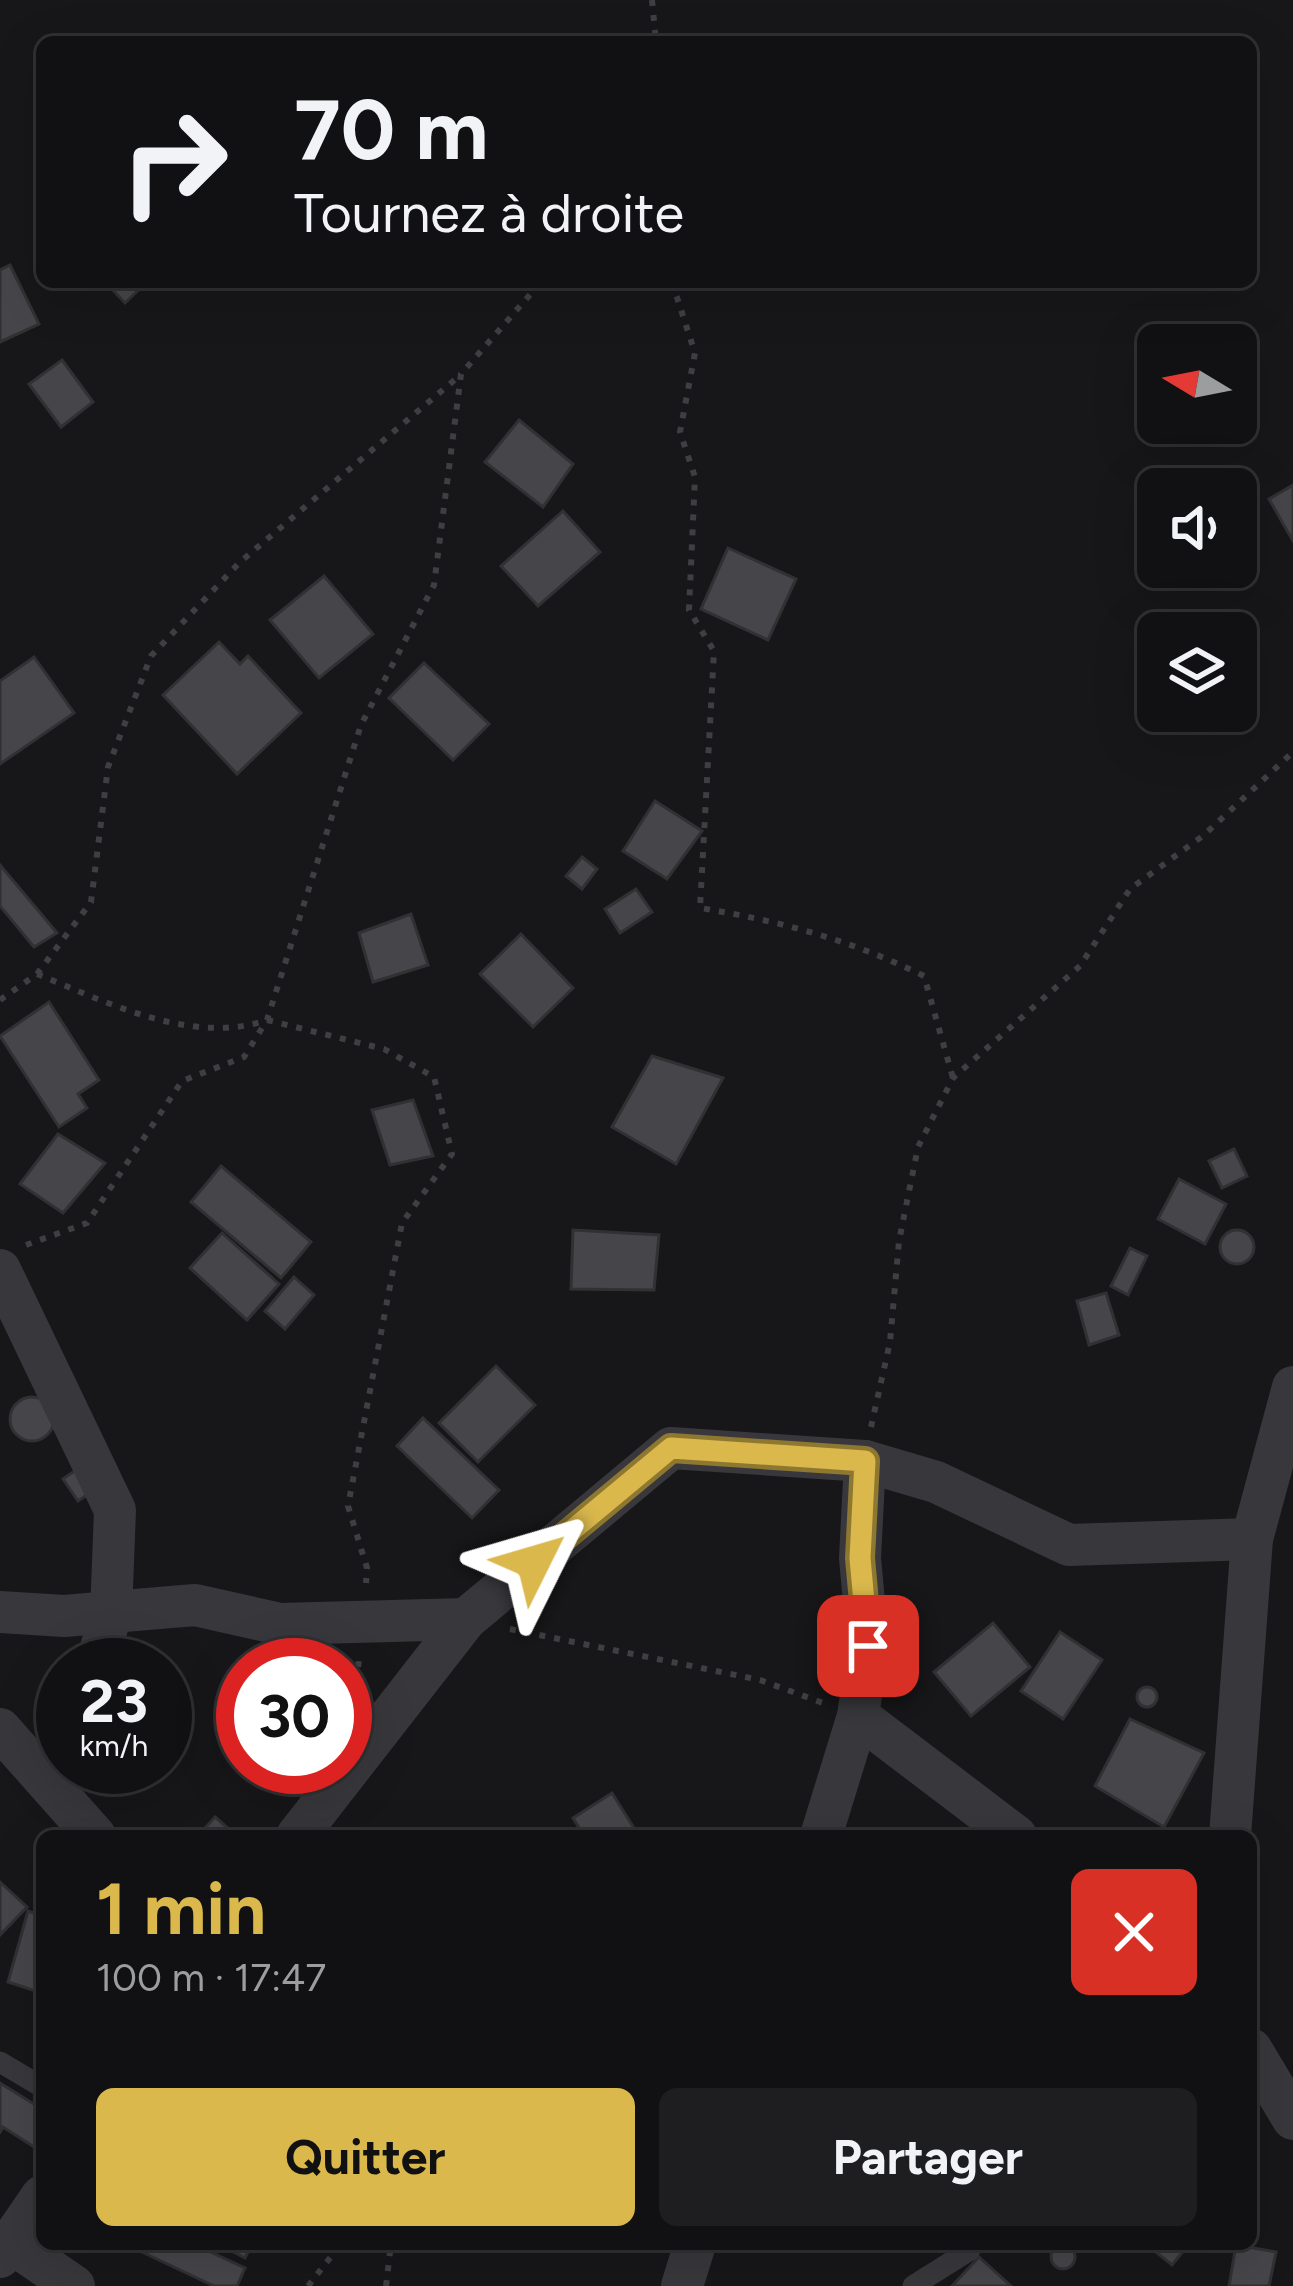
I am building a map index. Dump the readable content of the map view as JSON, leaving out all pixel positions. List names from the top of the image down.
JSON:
{
  "north": "left",
  "page": {
    "turn": ["70 m", "Tournez à droite"],
    "speed": "23 km/h",
    "limit": "30",
    "heading": ["1 min", "100 m · 17:47"],
    "buttons": ["Quitter", "Partager"]
  }
}
